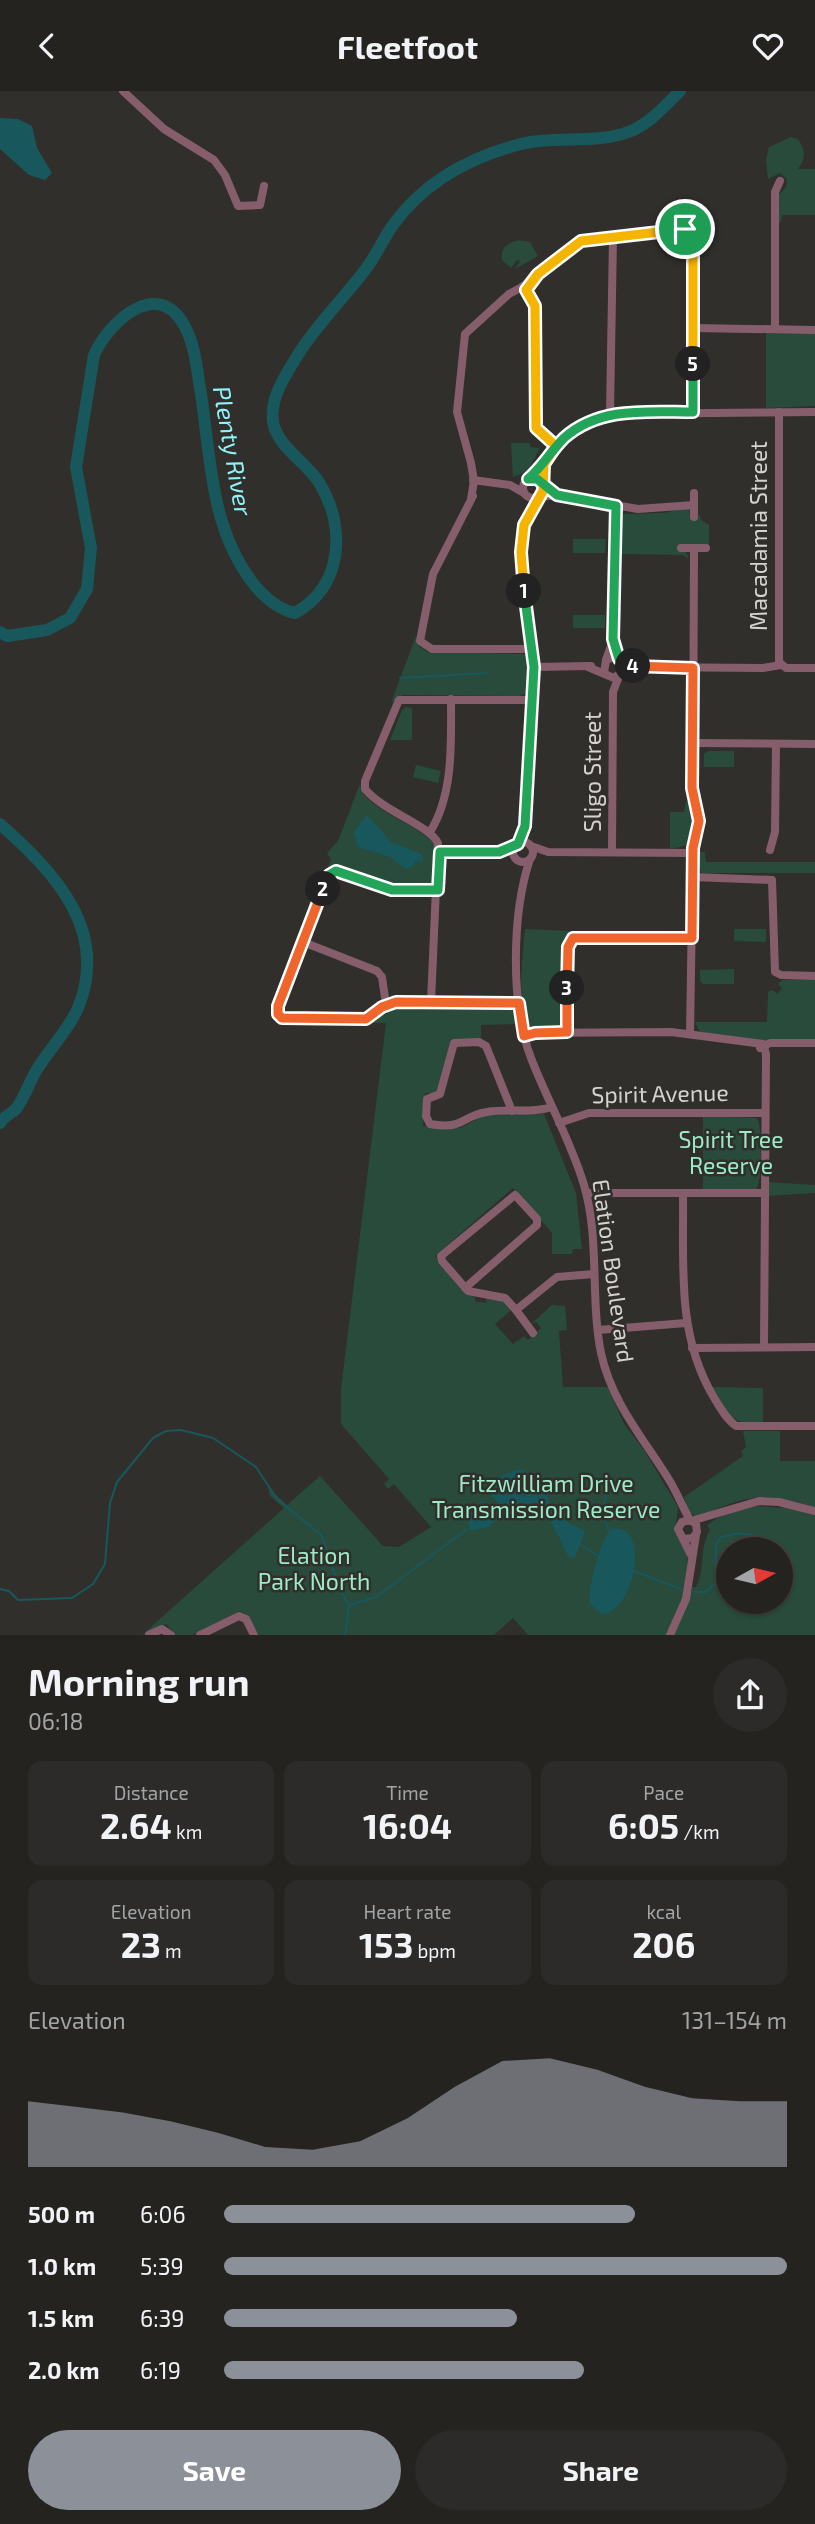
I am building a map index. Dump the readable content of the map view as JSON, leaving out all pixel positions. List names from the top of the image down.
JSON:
{
  "streets": {
    "street": [
      "Macadamia Street",
      "Sligo Street",
      "Spirit Avenue",
      "Elation Boulevard"
    ]
  },
  "crossings": [
    ["Spirit Avenue", "Elation Boulevard"]
  ],
  "water": ["Plenty River"],
  "parks": ["Spirit Tree Reserve", "Fitzwilliam Drive Transmission Reserve", "Elation Park North"],
  "north": "right",
  "page": {
    "header": "Fleetfoot",
    "pins": [
      "5",
      "1",
      "4",
      "2",
      "3"
    ],
    "heading": ["Morning run", "06:18"],
    "stats": [
      ["Distance", "2.64 km"],
      ["Time", "16:04"],
      ["Pace", "6:05 /km"],
      ["Elevation", "23 m"],
      ["Heart rate", "153 bpm"],
      ["kcal", "206"]
    ],
    "chart": ["Elevation", "131–154 m"],
    "list": [
      {
        "name": "500 m",
        "note": "6:06"
      },
      {
        "name": "1.0 km",
        "note": "5:39"
      },
      {
        "name": "1.5 km",
        "note": "6:39"
      },
      {
        "name": "2.0 km",
        "note": "6:19"
      }
    ],
    "buttons": ["Save", "Share"]
  }
}
